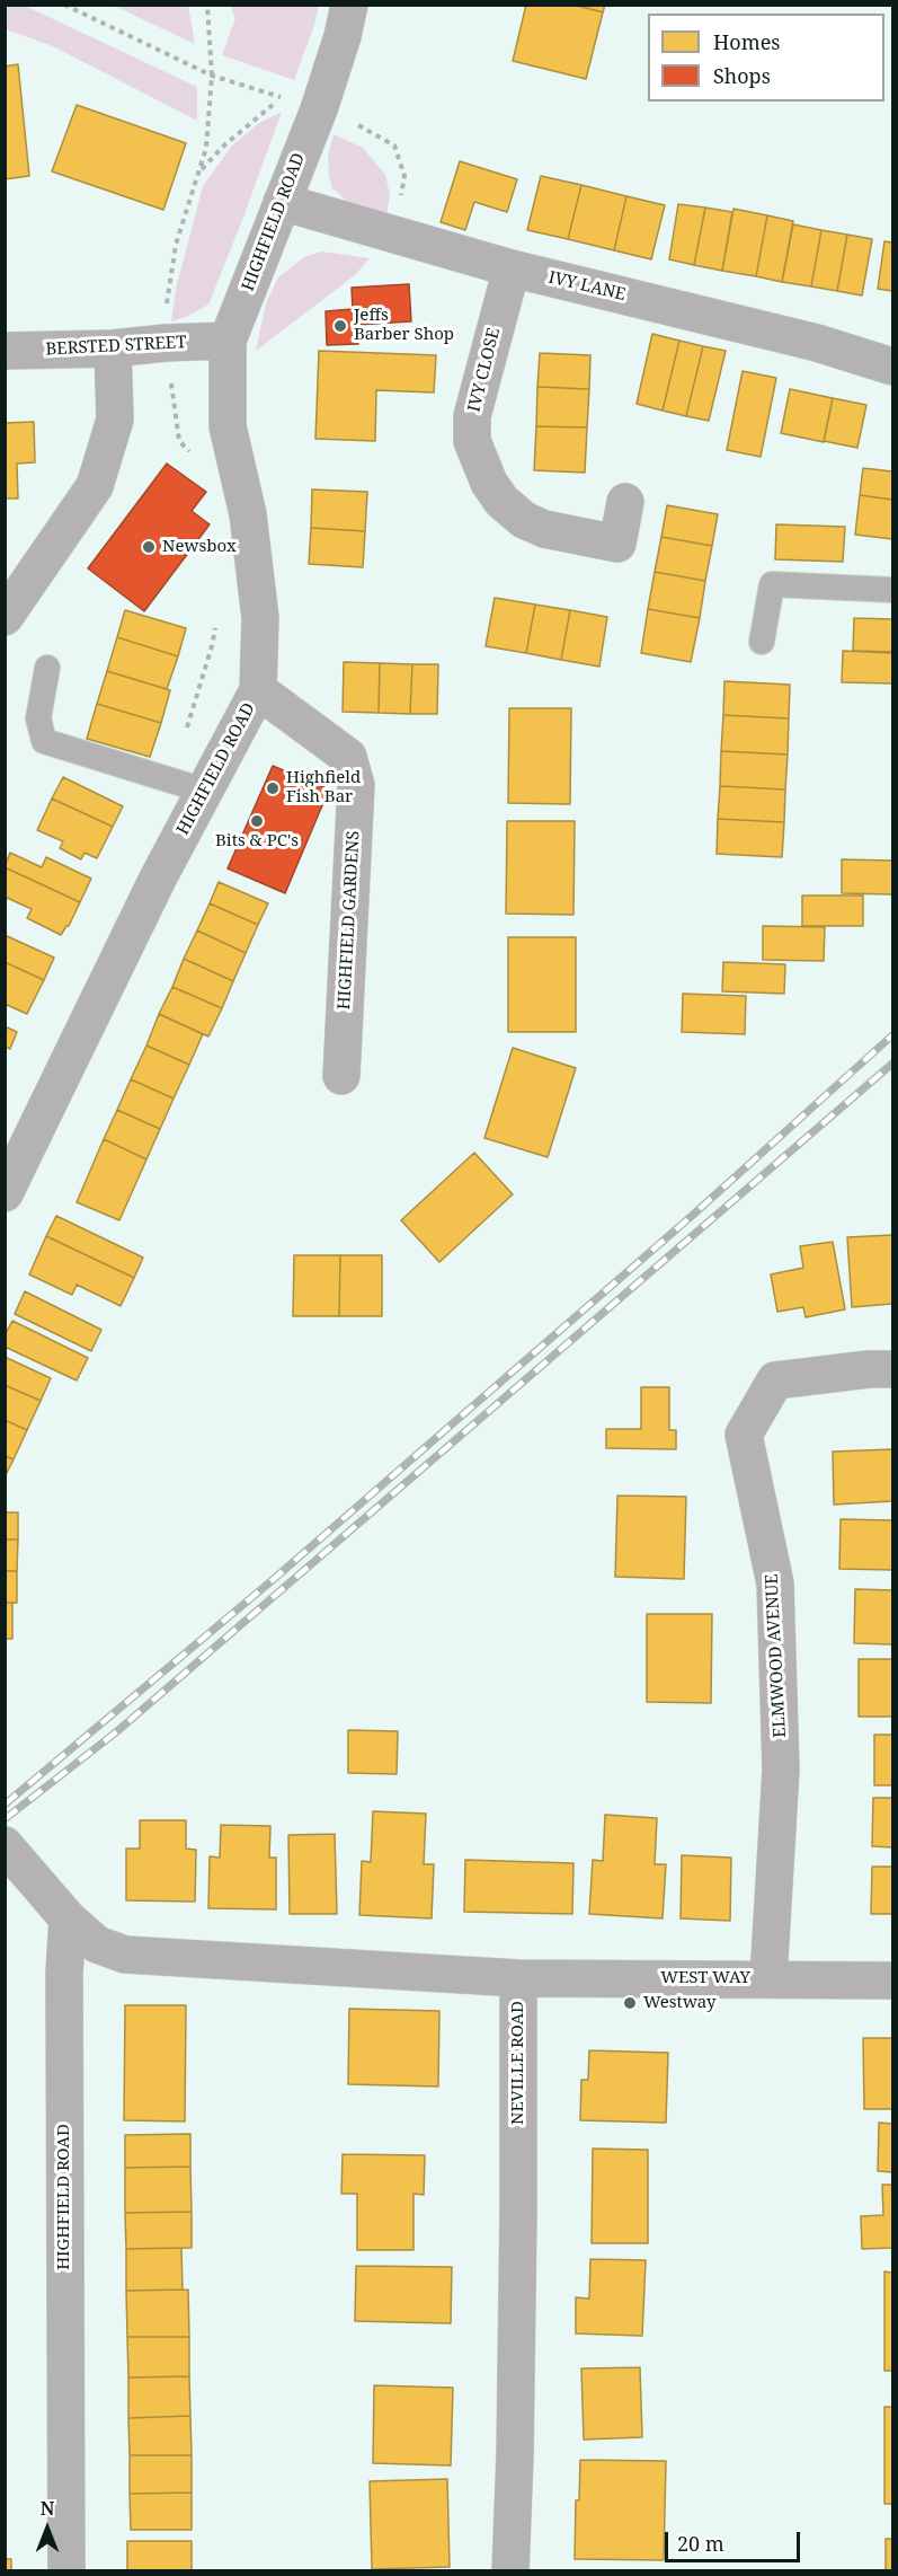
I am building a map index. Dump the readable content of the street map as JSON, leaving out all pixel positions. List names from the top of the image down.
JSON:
{
  "streets": {
    "street": [
      "HIGHFIELD ROAD",
      "IVY LANE",
      "BERSTED STREET",
      "IVY CLOSE",
      "HIGHFIELD GARDENS",
      "ELMWOOD AVENUE",
      "WEST WAY",
      "NEVILLE ROAD"
    ]
  },
  "crossings": [
    ["HIGHFIELD ROAD", "IVY LANE"],
    ["HIGHFIELD ROAD", "BERSTED STREET"],
    ["HIGHFIELD ROAD", "HIGHFIELD GARDENS"],
    ["HIGHFIELD ROAD", "NEVILLE ROAD"],
    ["IVY LANE", "IVY CLOSE"],
    ["ELMWOOD AVENUE", "WEST WAY"],
    ["WEST WAY", "NEVILLE ROAD"]
  ],
  "places": [
    "Jeffs Barber Shop",
    "Newsbox",
    "Highfield Fish Bar",
    "Bits & PC's",
    "Westway"
  ],
  "legend": ["Homes", "Shops"],
  "scale_bar": "20 m",
  "north": "top"
}
